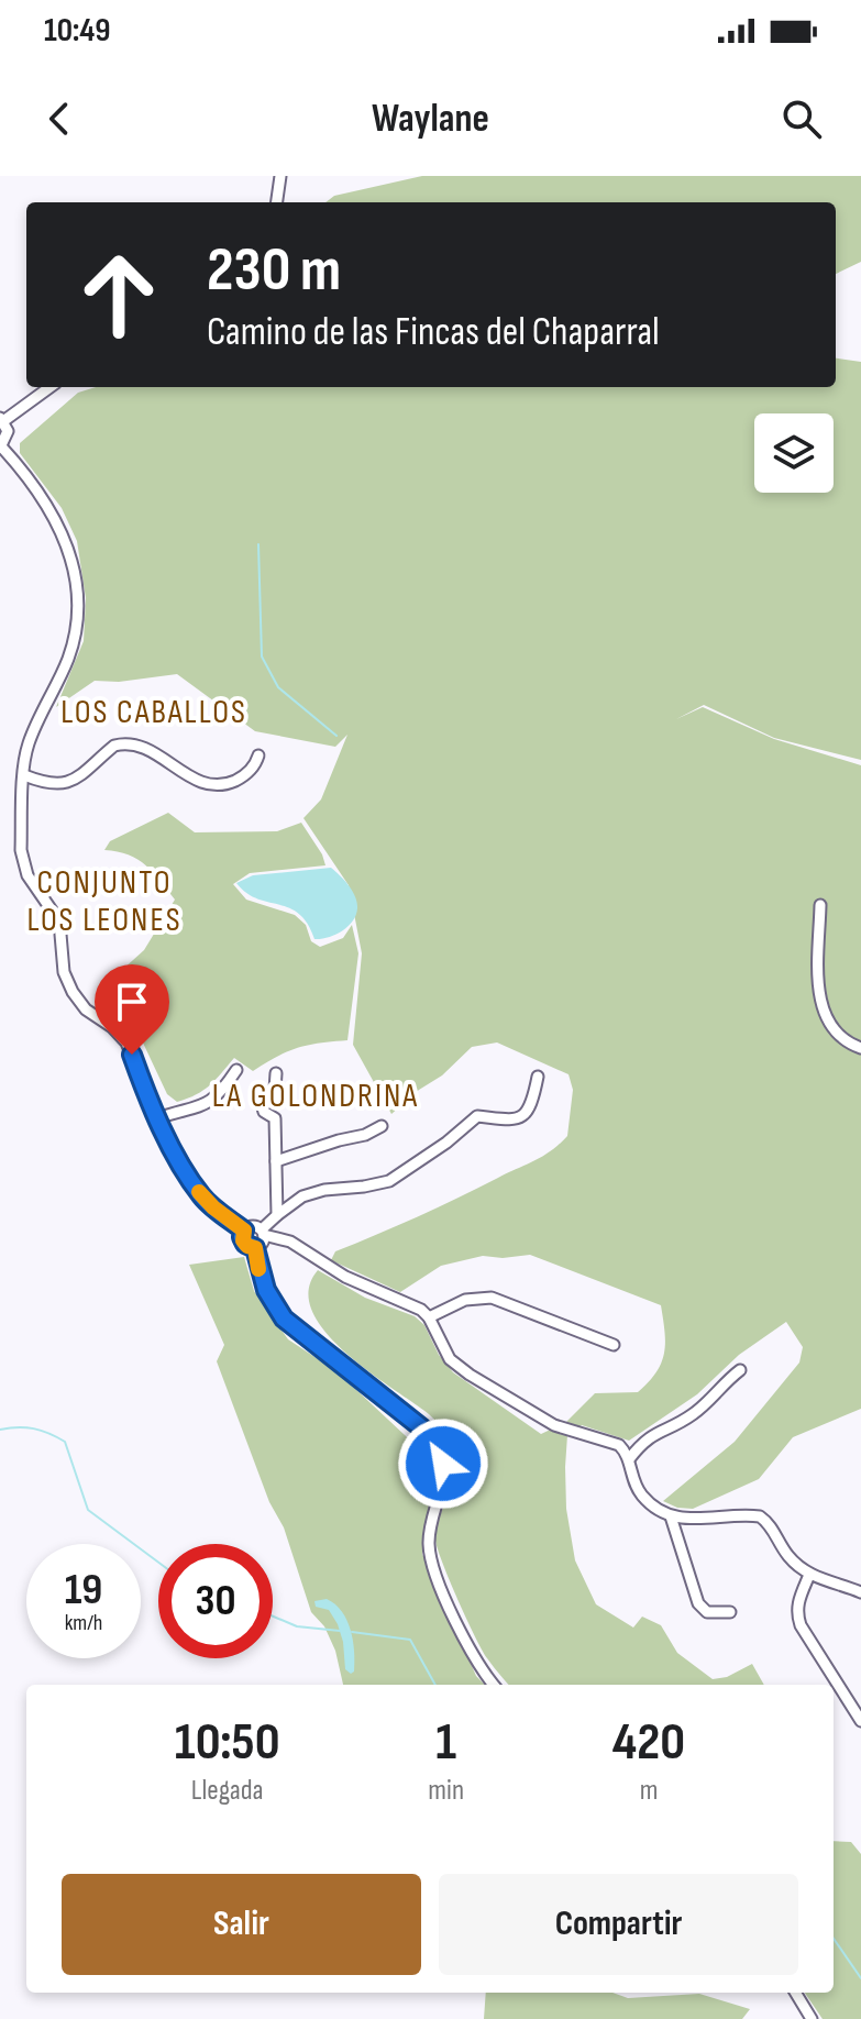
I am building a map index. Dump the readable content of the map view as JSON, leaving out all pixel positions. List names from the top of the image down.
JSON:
{
  "districts": ["LOS CABALLOS", "CONJUNTO LOS LEONES", "LA GOLONDRINA"],
  "page": {
    "status": "10:49",
    "header": "Waylane",
    "turn": ["230 m", "Camino de las Fincas del Chaparral"],
    "speed": "19 km/h",
    "limit": "30",
    "eta": [
      "10:50",
      "Llegada",
      "1",
      "min",
      "420",
      "m"
    ],
    "buttons": ["Salir", "Compartir"]
  }
}
